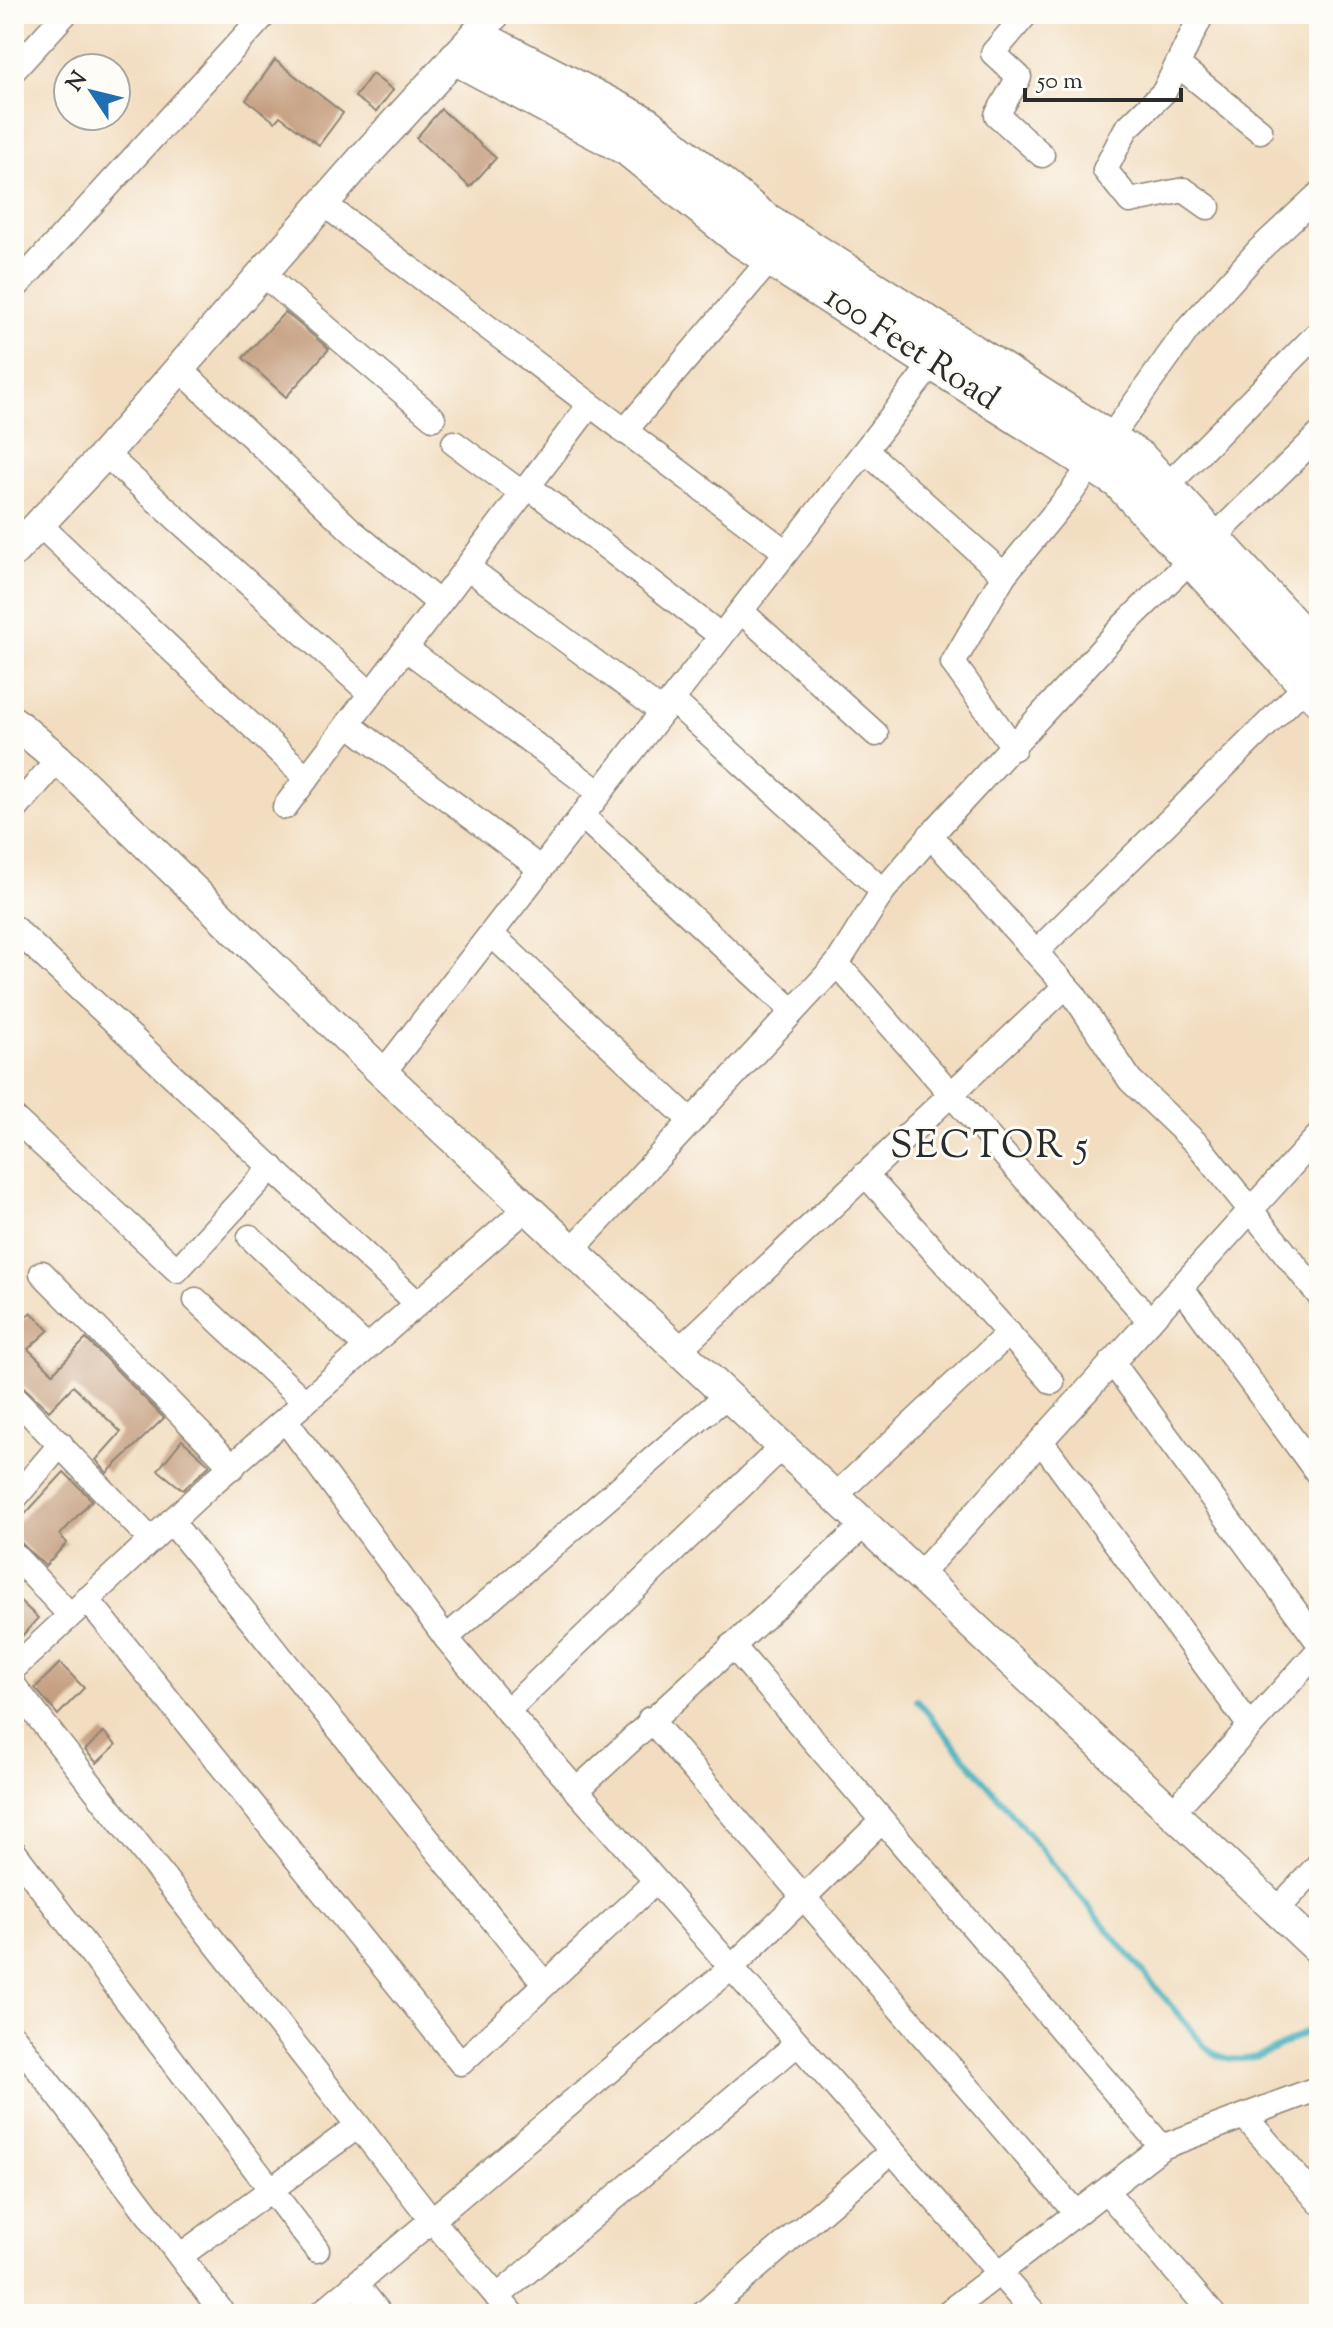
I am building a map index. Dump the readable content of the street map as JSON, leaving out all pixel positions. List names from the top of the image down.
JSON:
{
  "streets": {
    "main road": ["100 Feet Road"]
  },
  "districts": ["SECTOR 5"],
  "scale_bar": "50 m",
  "north": "top left"
}
